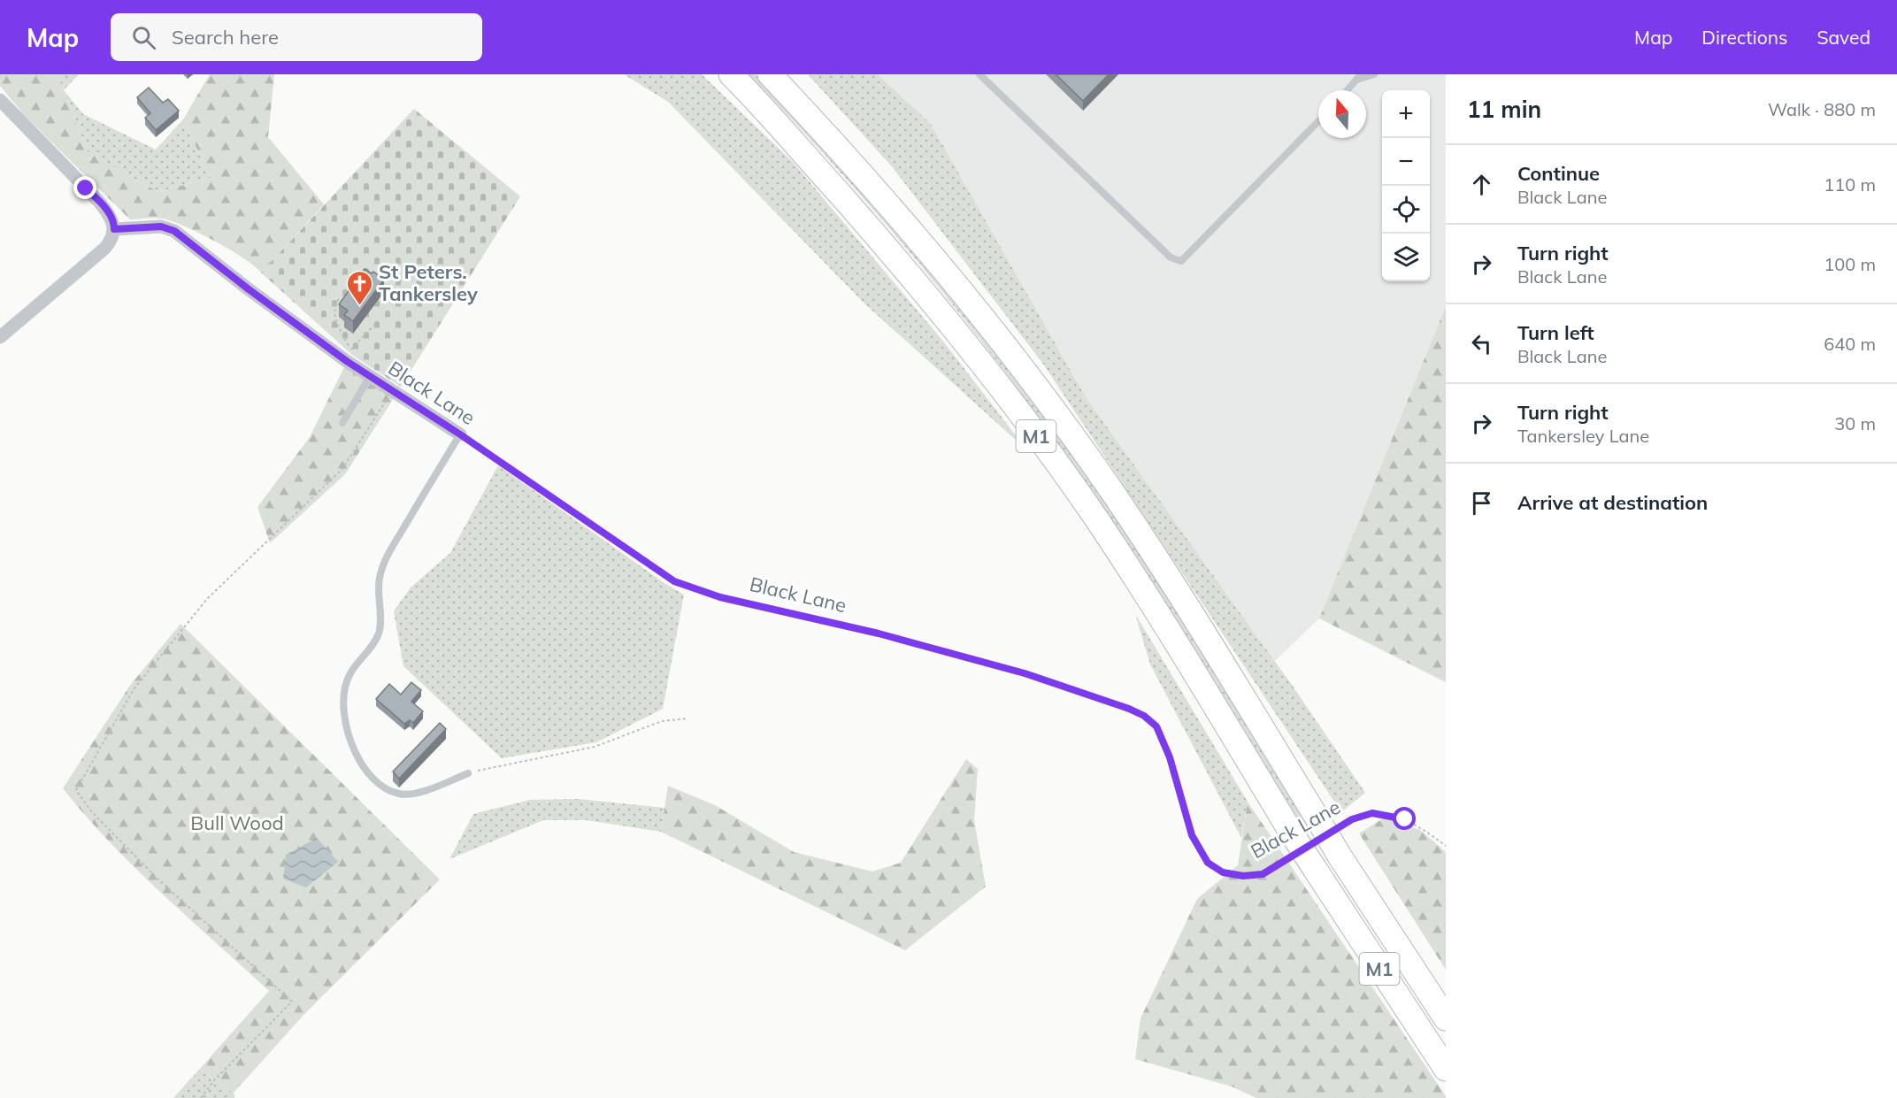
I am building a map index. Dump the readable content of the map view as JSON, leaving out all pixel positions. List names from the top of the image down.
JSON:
{
  "streets": {
    "highway": ["M1"],
    "street": ["Black Lane"]
  },
  "crossings": [
    ["Black Lane", "M1"]
  ],
  "parks": ["Bull Wood"],
  "places": {
    "church": ["St Peters. Tankersley"]
  },
  "north": "top",
  "page": {
    "header": "Map",
    "search": "Search here",
    "nav": ["Map", "Directions", "Saved"],
    "heading": ["11 min", "Walk · 880 m"],
    "map_buttons": ["+", "−"],
    "list": [
      ["Continue", "Black Lane", "110 m"],
      ["Turn right", "Black Lane", "100 m"],
      ["Turn left", "Black Lane", "640 m"],
      ["Turn right", "Tankersley Lane", "30 m"],
      "Arrive at destination"
    ]
  }
}
